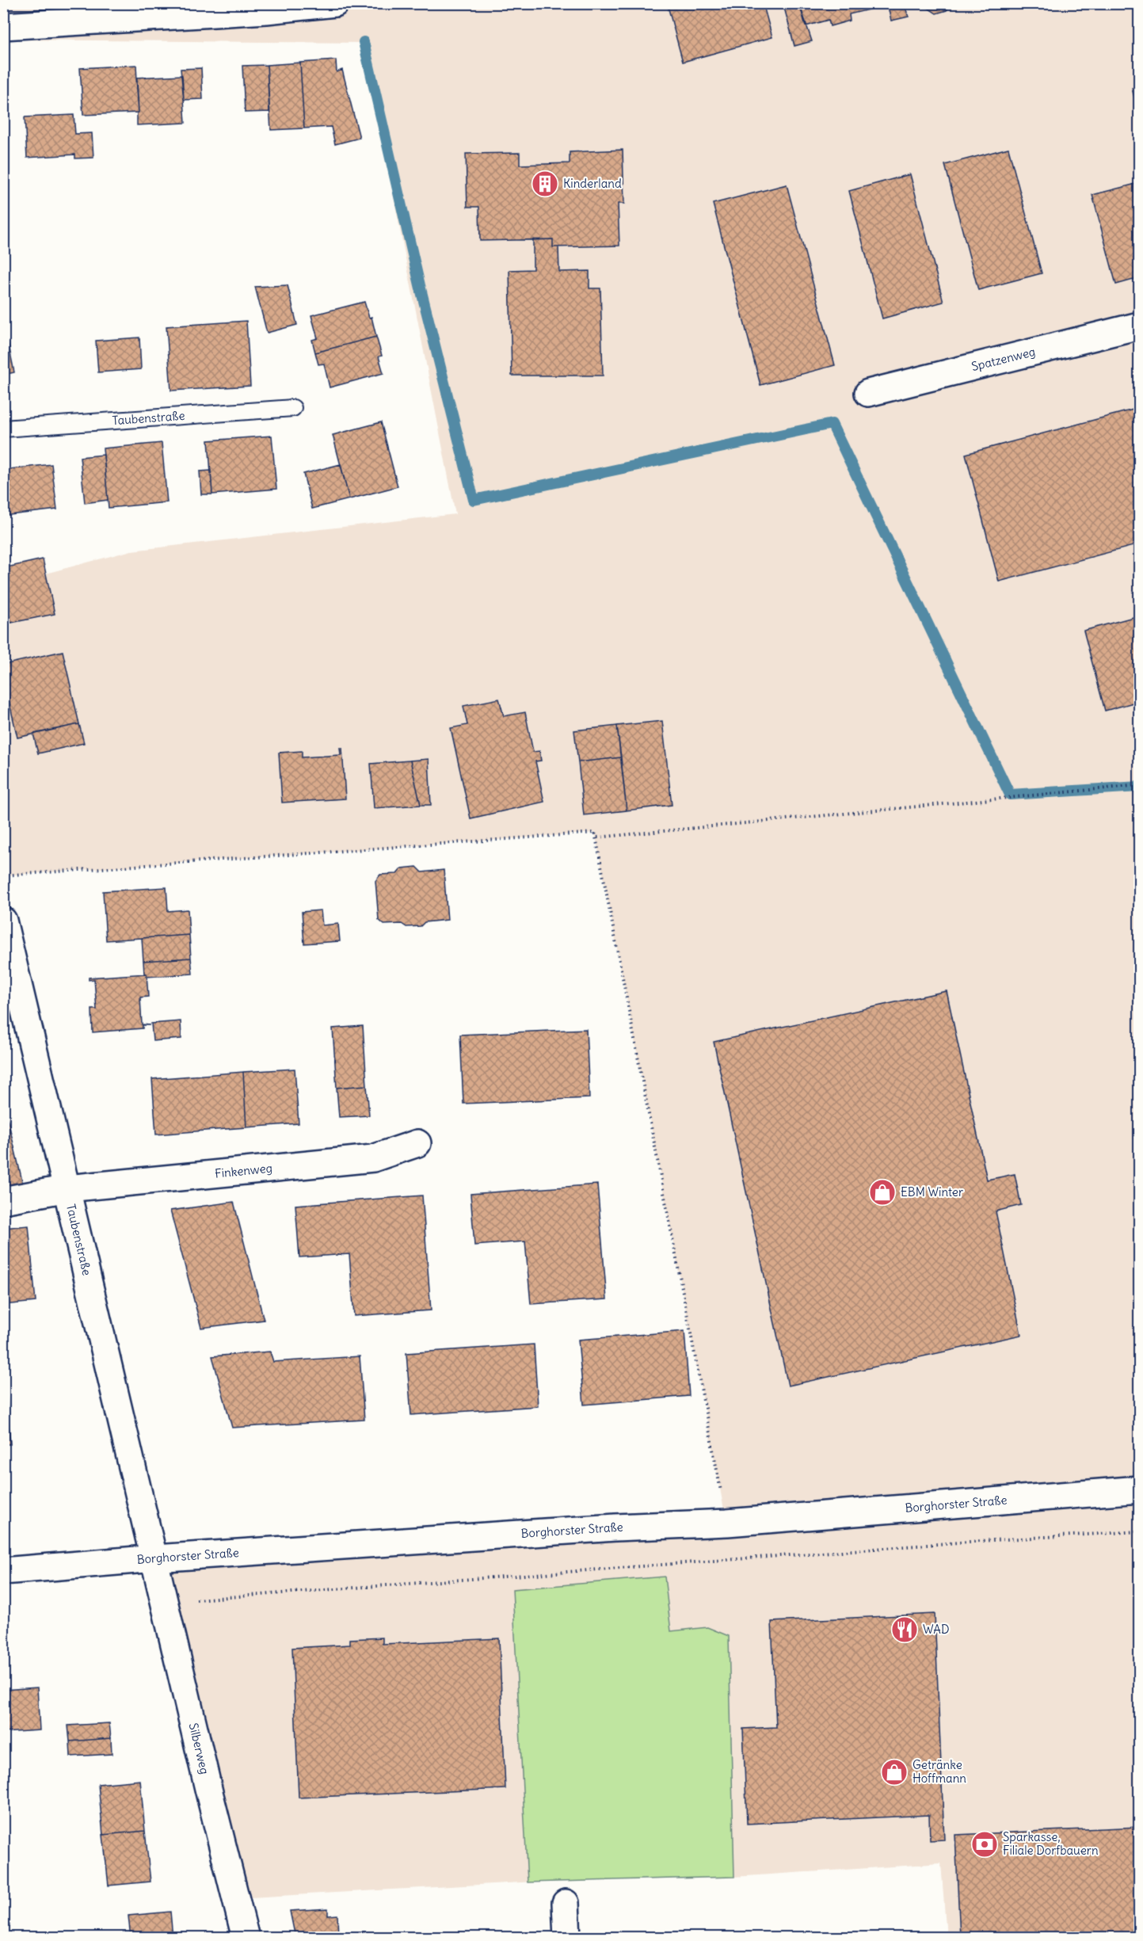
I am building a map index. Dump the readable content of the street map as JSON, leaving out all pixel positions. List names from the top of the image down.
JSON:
{
  "streets": {
    "street": [
      "Spatzenweg",
      "Taubenstraße",
      "Finkenweg",
      "Borghorster Straße",
      "Silberweg"
    ]
  },
  "crossings": [
    ["Taubenstraße", "Finkenweg"],
    ["Taubenstraße", "Borghorster Straße"],
    ["Taubenstraße", "Silberweg"],
    ["Borghorster Straße", "Silberweg"]
  ],
  "places": {
    "building": ["Kinderland"],
    "shop": ["EBM Winter", "Getränke Hoffmann"],
    "restaurant": ["WAD"],
    "bank": ["Sparkasse, Filiale Dorfbauern"]
  }
}
